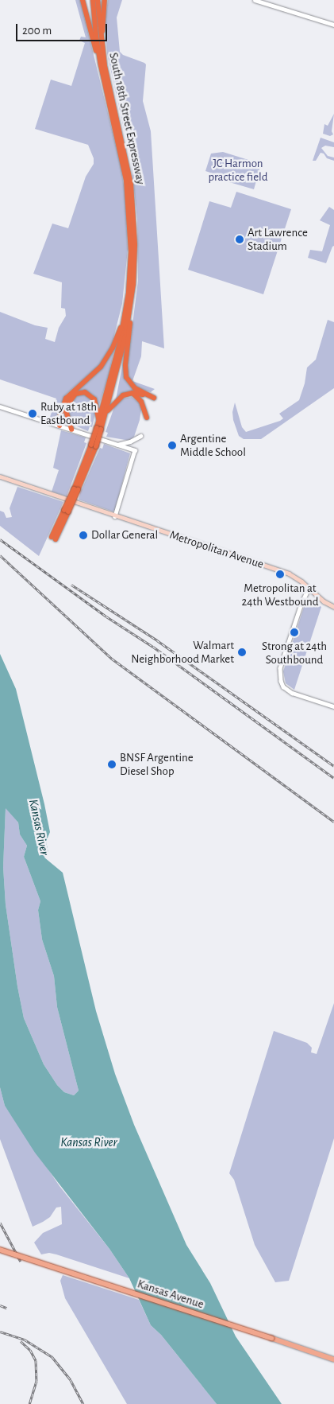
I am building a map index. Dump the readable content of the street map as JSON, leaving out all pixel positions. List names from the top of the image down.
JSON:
{
  "streets": {
    "highway": ["South 18th Street Expressway"],
    "main road": ["Metropolitan Avenue", "Kansas Avenue"]
  },
  "water": ["Kansas River"],
  "parks": ["JC Harmon practice field"],
  "places": [
    "Art Lawrence Stadium",
    "Ruby at 18th Eastbound",
    "Argentine Middle School",
    "Dollar General",
    "Metropolitan at 24th Westbound",
    "Strong at 24th Southbound",
    "Walmart Neighborhood Market",
    "BNSF Argentine Diesel Shop"
  ],
  "scale_bar": "200 m"
}
